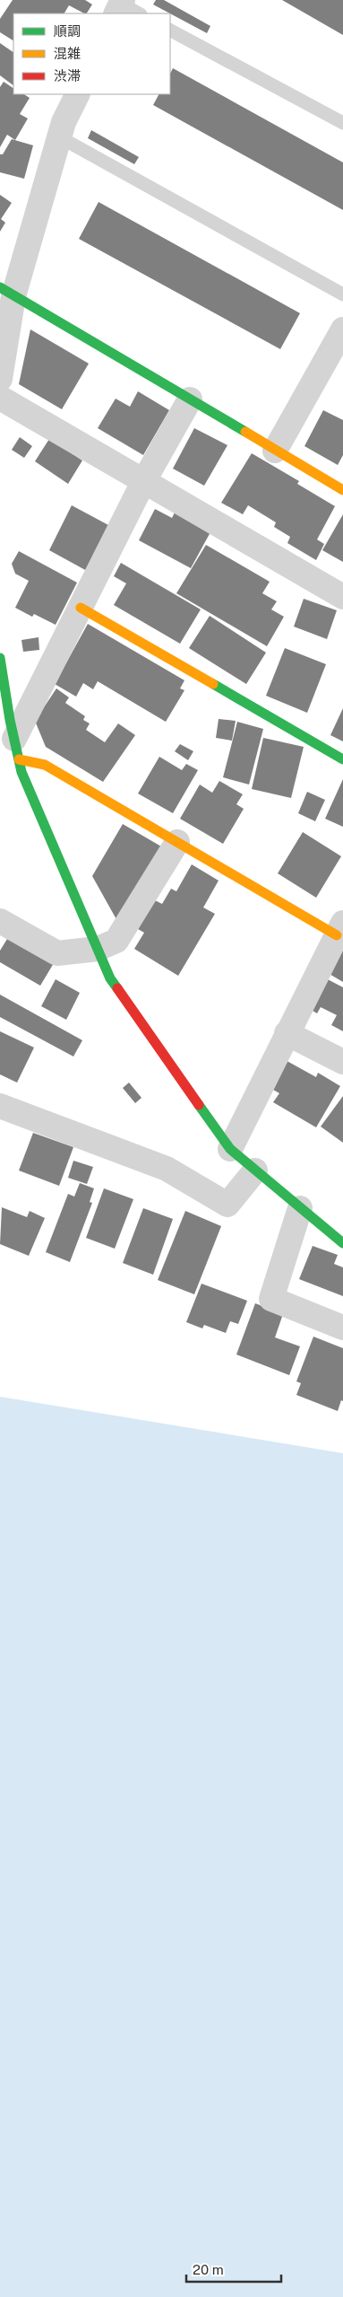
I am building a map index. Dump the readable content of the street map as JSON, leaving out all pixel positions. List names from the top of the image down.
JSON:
{
  "legend": ["順調", "混雑", "渋滞"],
  "scale_bar": "20 m"
}
